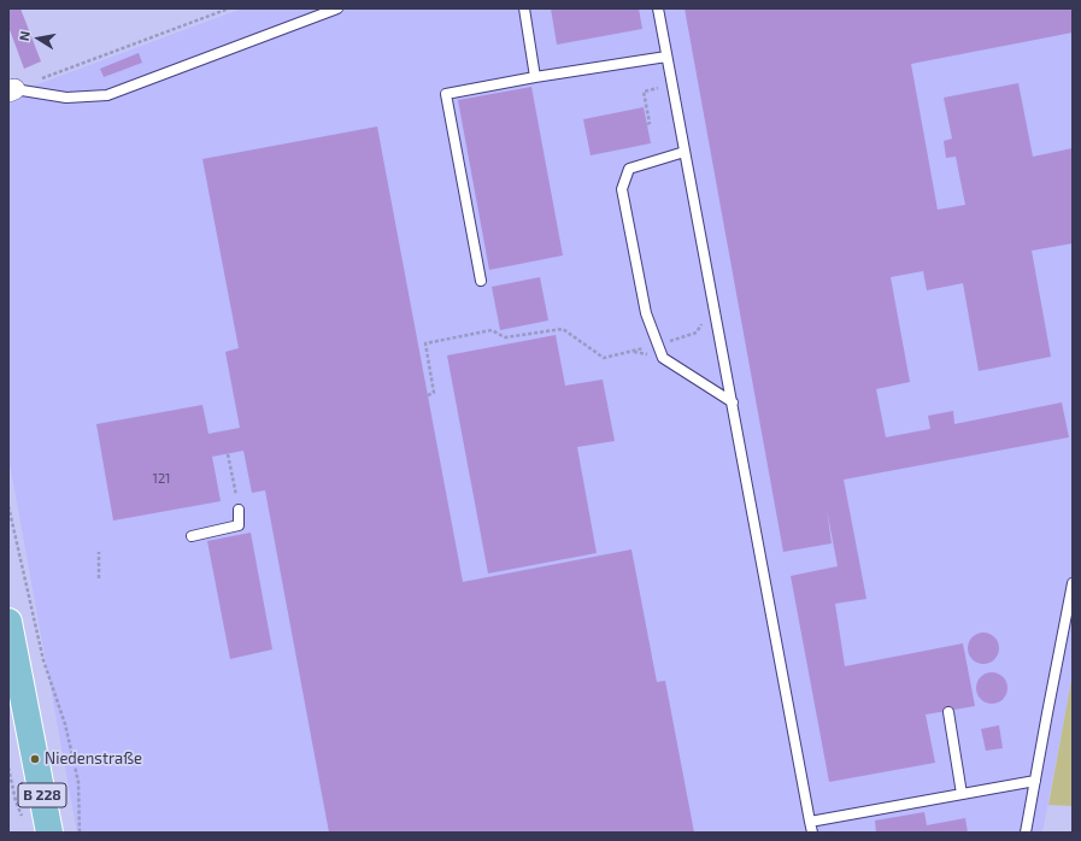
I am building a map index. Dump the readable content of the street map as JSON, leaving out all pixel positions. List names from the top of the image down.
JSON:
{
  "streets": {
    "main road": ["B 228"]
  },
  "places": ["Niedenstraße"],
  "house_numbers": ["121"],
  "north": "left"
}
